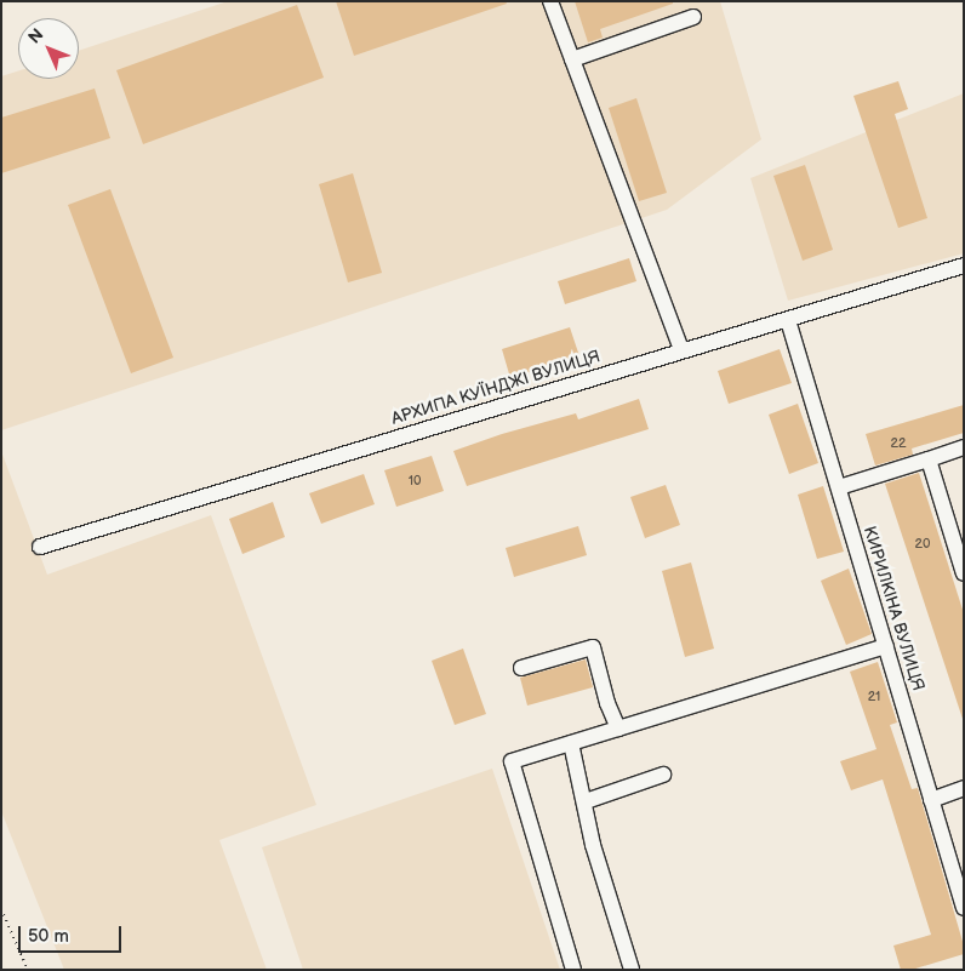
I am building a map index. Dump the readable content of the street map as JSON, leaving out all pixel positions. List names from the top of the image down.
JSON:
{
  "streets": {
    "street": ["АРХИПА КУЇНДЖІ ВУЛИЦЯ", "КИРИЛКІНА ВУЛИЦЯ"]
  },
  "crossings": [
    ["АРХИПА КУЇНДЖІ ВУЛИЦЯ", "КИРИЛКІНА ВУЛИЦЯ"]
  ],
  "house_numbers": [
    "22",
    "10",
    "20",
    "21"
  ],
  "scale_bar": "50 m",
  "north": "top left"
}
